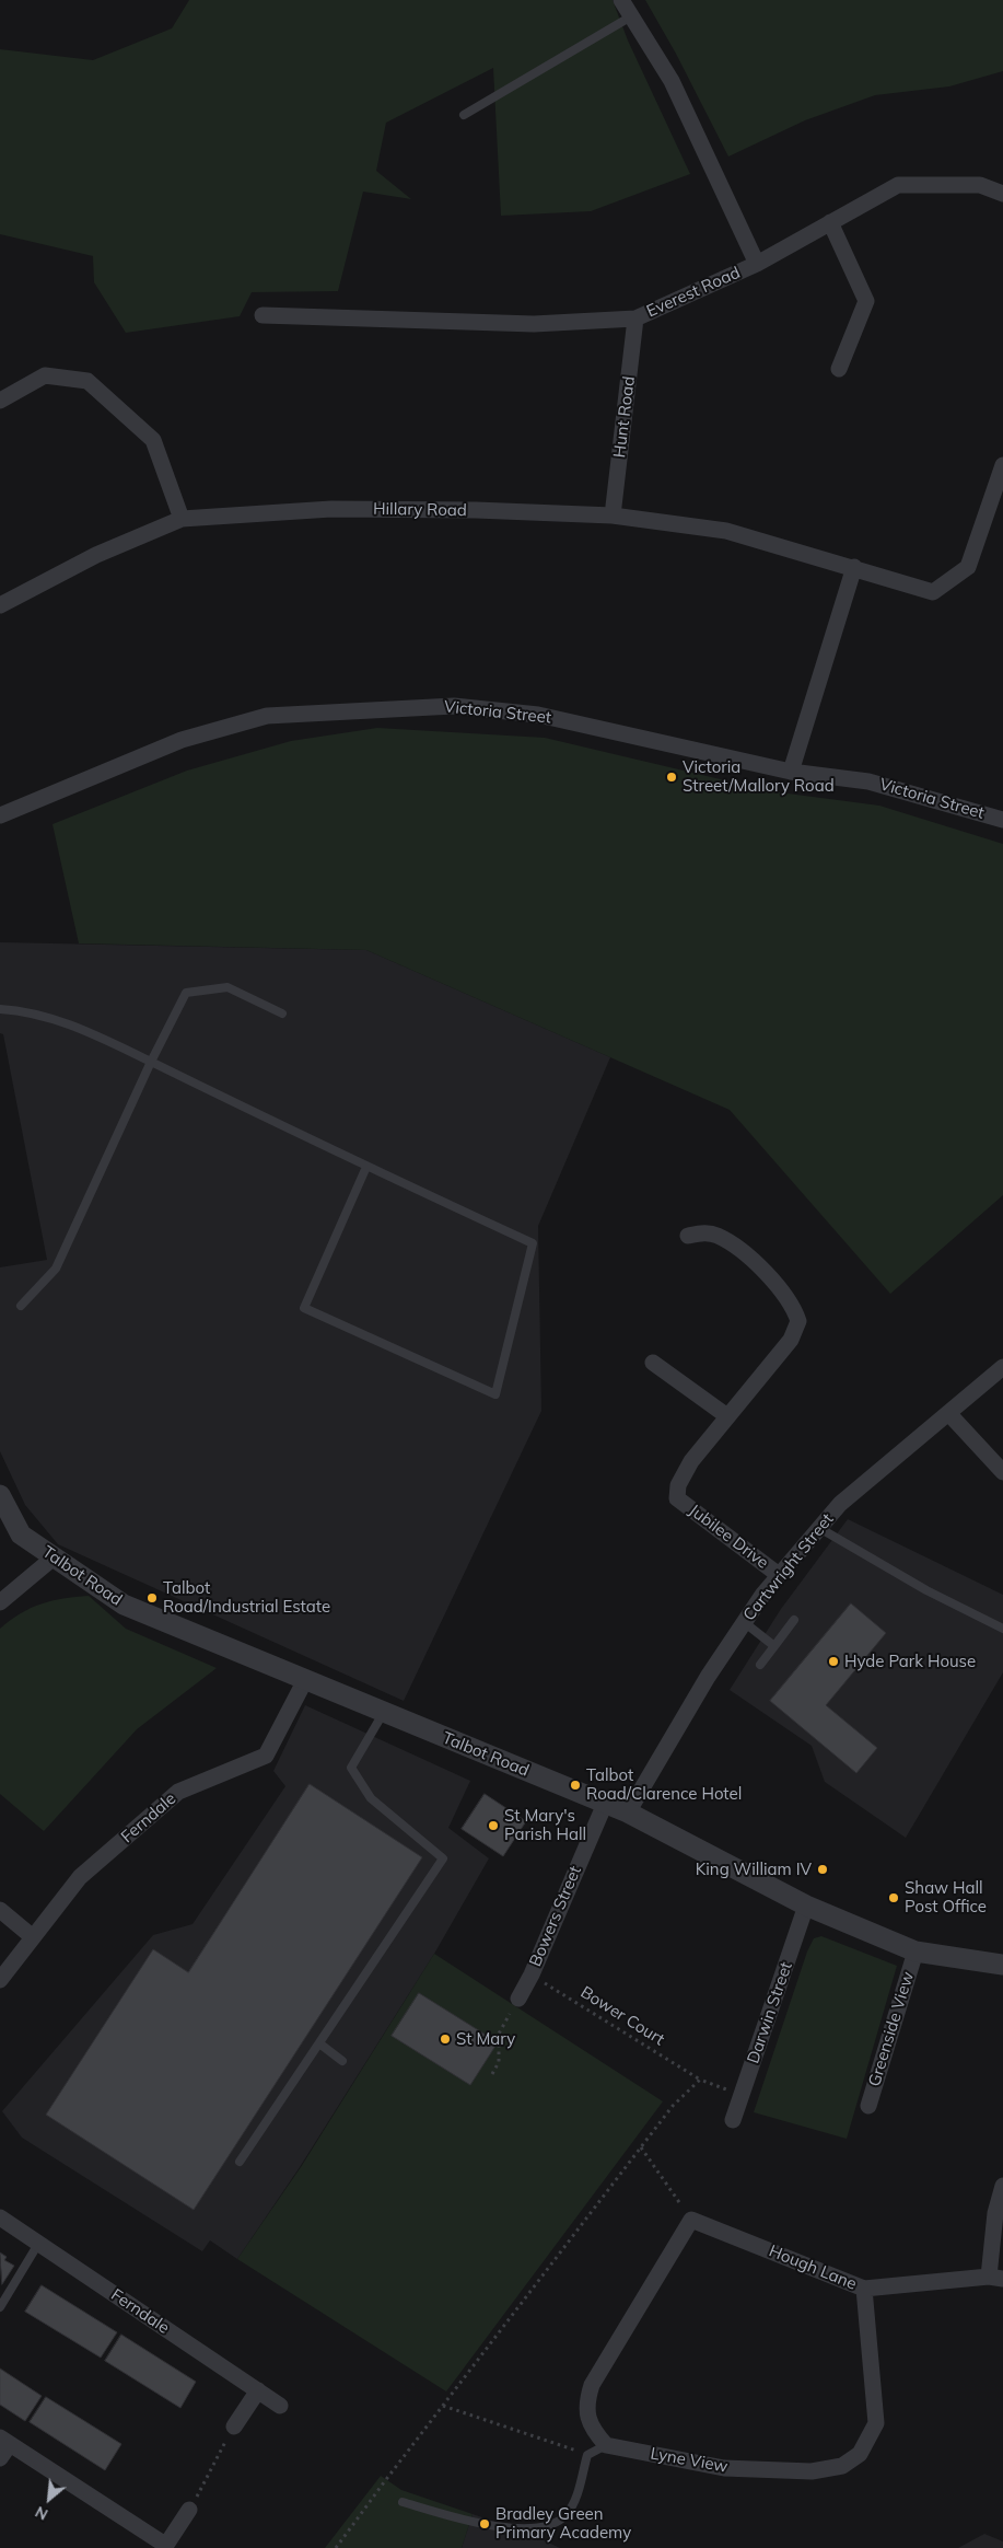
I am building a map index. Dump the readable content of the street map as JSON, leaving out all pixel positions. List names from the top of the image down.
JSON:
{
  "streets": {
    "street": [
      "Everest Road",
      "Hunt Road",
      "Hillary Road",
      "Victoria Street",
      "Jubilee Drive",
      "Cartwright Street",
      "Talbot Road",
      "Ferndale",
      "Bowers Street",
      "Darwin Street",
      "Greenside View",
      "Hough Lane",
      "Lyne View"
    ],
    "path": ["Bower Court"]
  },
  "crossings": [
    ["Everest Road", "Hunt Road"],
    ["Hunt Road", "Hillary Road"],
    ["Jubilee Drive", "Cartwright Street"],
    ["Cartwright Street", "Talbot Road"],
    ["Talbot Road", "Ferndale"],
    ["Talbot Road", "Bowers Street"],
    ["Talbot Road", "Darwin Street"],
    ["Talbot Road", "Greenside View"],
    ["Bowers Street", "Bower Court"],
    ["Darwin Street", "Bower Court"],
    ["Hough Lane", "Lyne View"]
  ],
  "places": [
    "Victoria Street/Mallory Road",
    "Talbot Road/Industrial Estate",
    "Hyde Park House",
    "Talbot Road/Clarence Hotel",
    "St Mary's Parish Hall",
    "King William IV",
    "Shaw Hall Post Office",
    "St Mary",
    "Bradley Green Primary Academy"
  ],
  "north": "bottom left"
}
